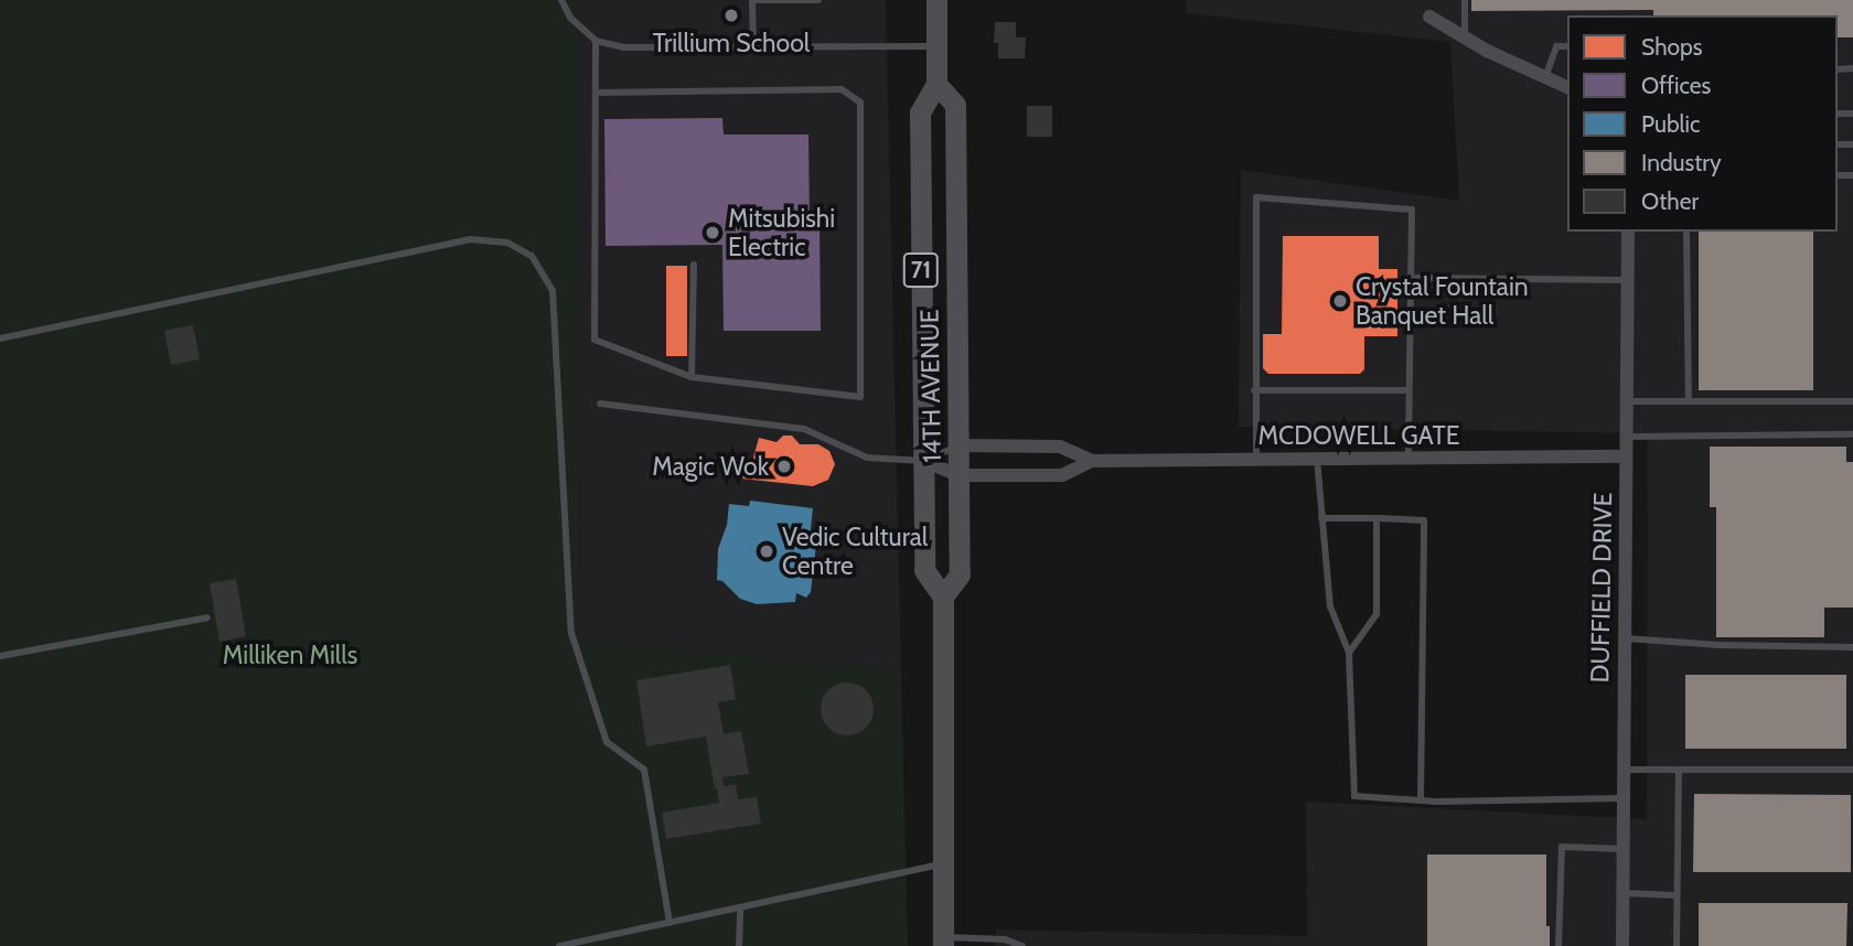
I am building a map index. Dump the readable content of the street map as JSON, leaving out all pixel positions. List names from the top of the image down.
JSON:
{
  "streets": {
    "main road": ["71", "14TH AVENUE"],
    "street": ["MCDOWELL GATE", "DUFFIELD DRIVE"]
  },
  "crossings": [
    ["14TH AVENUE", "MCDOWELL GATE"],
    ["MCDOWELL GATE", "DUFFIELD DRIVE"]
  ],
  "parks": ["Milliken Mills"],
  "places": [
    "Trillium School",
    "Mitsubishi Electric",
    "Crystal Fountain Banquet Hall",
    "Magic Wok",
    "Vedic Cultural Centre"
  ],
  "legend": [
    "Shops",
    "Offices",
    "Public",
    "Industry",
    "Other"
  ]
}
